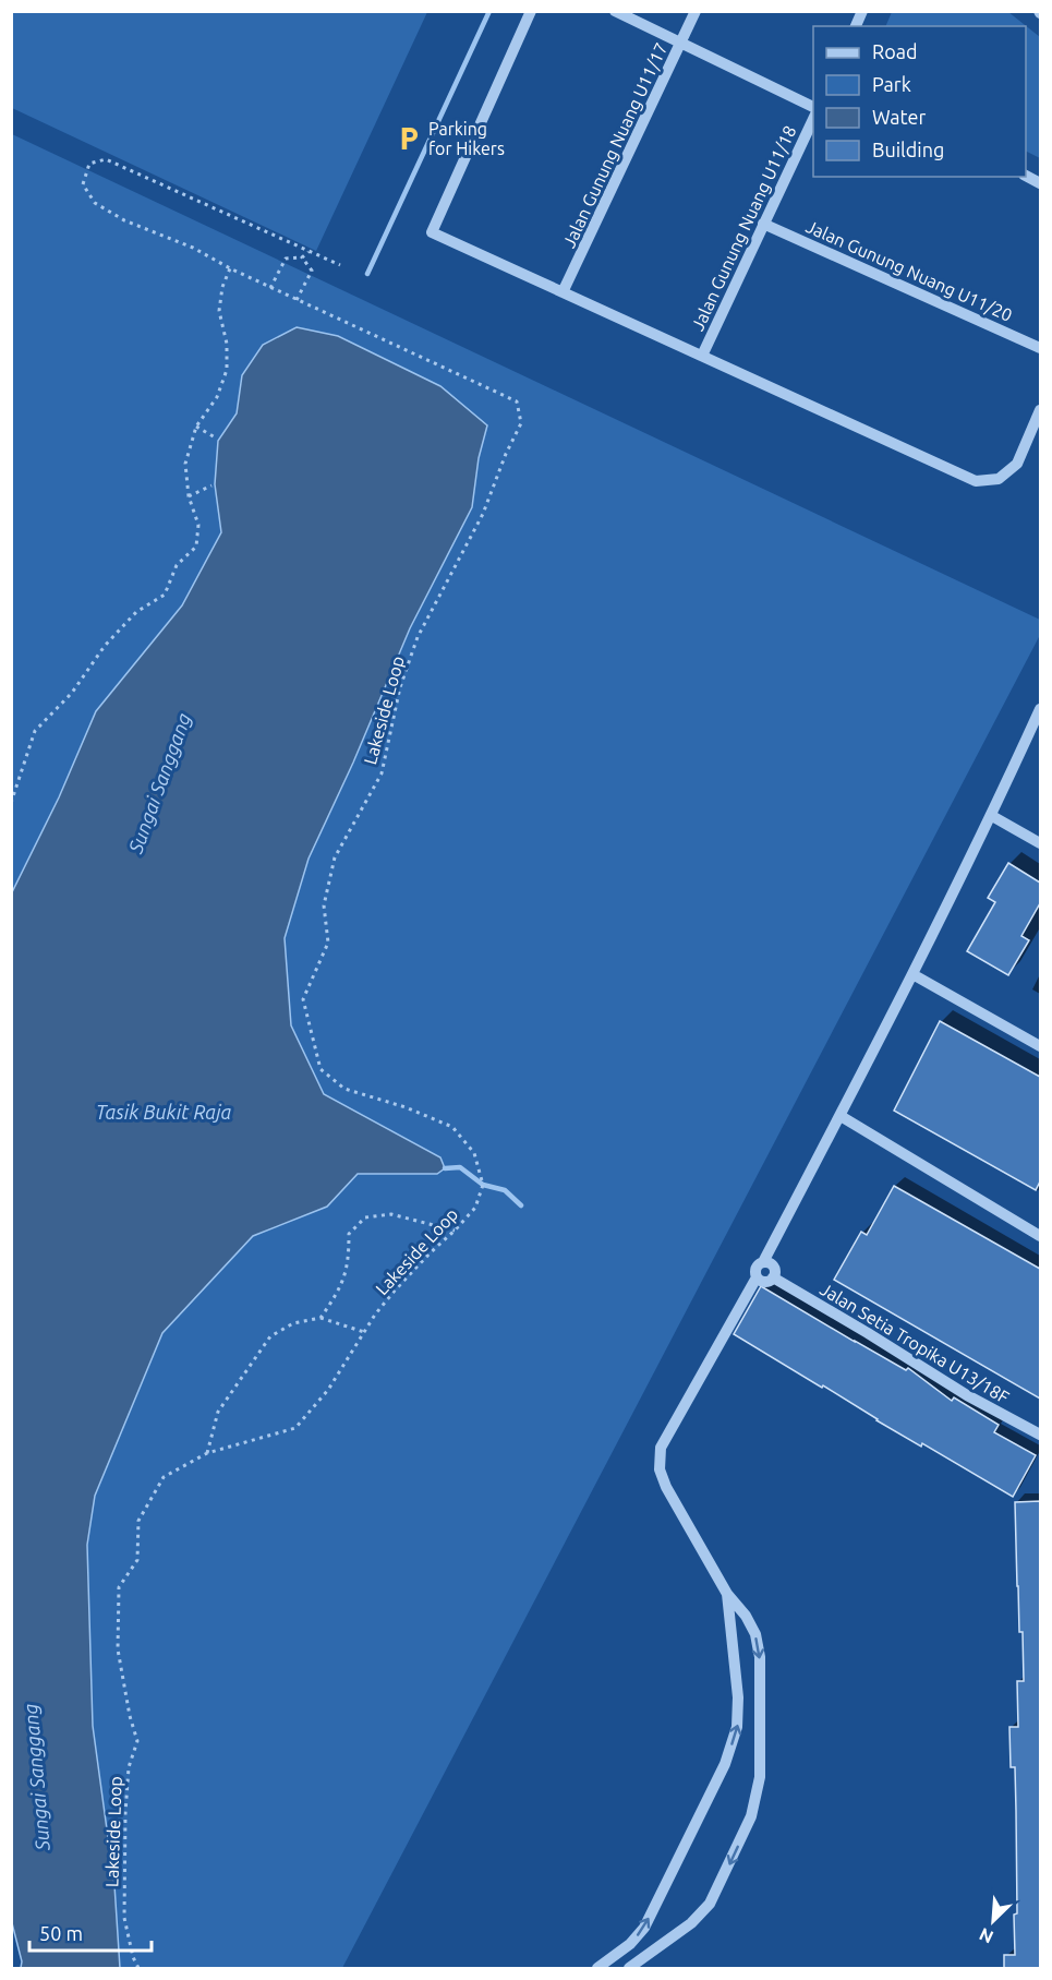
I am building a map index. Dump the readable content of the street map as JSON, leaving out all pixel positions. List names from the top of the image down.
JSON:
{
  "streets": {
    "street": [
      "Jalan Gunung Nuang U11/17",
      "Jalan Gunung Nuang U11/18",
      "Jalan Gunung Nuang U11/20",
      "Jalan Setia Tropika U13/18F"
    ],
    "path": ["Lakeside Loop"]
  },
  "crossings": [
    ["Jalan Gunung Nuang U11/18", "Jalan Gunung Nuang U11/20"]
  ],
  "water": ["Sungai Sanggang", "Tasik Bukit Raja"],
  "places": {
    "parking": ["Parking for Hikers"]
  },
  "legend": [
    "Road",
    "Park",
    "Water",
    "Building"
  ],
  "scale_bar": "50 m",
  "north": "bottom left"
}
